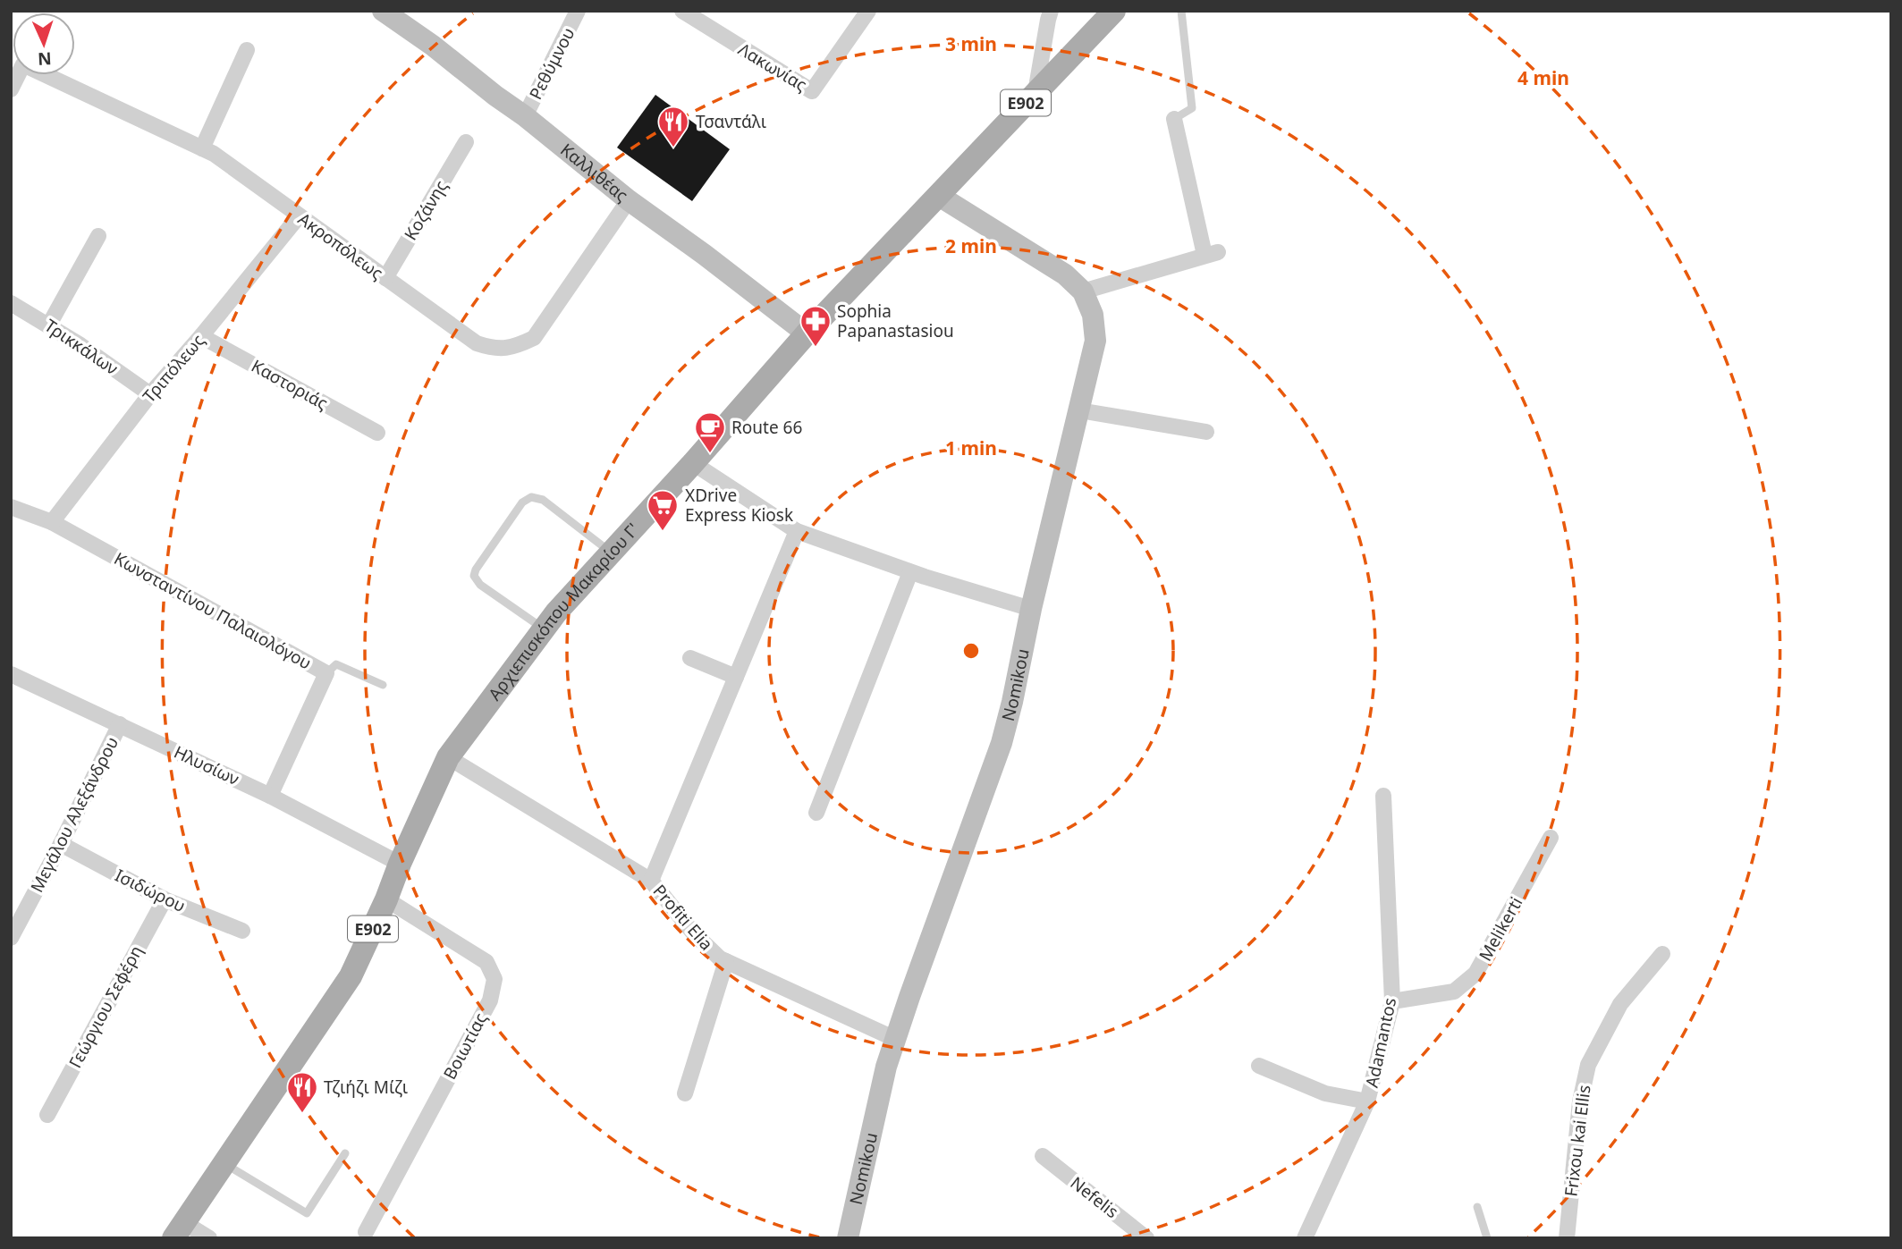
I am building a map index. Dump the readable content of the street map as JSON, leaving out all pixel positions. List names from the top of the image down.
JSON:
{
  "streets": {
    "main road": ["E902", "Αρχιεπισκόπου Μακαρίου Γ'"],
    "street": [
      "Ρεθύμνου",
      "Λακωνίας",
      "Καλλιθέας",
      "Κοζάνης",
      "Ακροπόλεως",
      "Τρικκάλων",
      "Τριπόλεως",
      "Καστοριάς",
      "Κωνσταντίνου Παλαιολόγου",
      "Nomikou",
      "Ηλυσίων",
      "Μεγάλου Αλεξάνδρου",
      "Ισιδώρου",
      "Profiti Elia",
      "Melikerti",
      "Γεώργιου Σεφέρη",
      "Adamantos",
      "Βοιωτίας",
      "Frixou kai Ellis",
      "Nefelis"
    ]
  },
  "crossings": [
    ["Ρεθύμνου", "Καλλιθέας"],
    ["Καλλιθέας", "Ακροπόλεως"],
    ["Καλλιθέας", "Αρχιεπισκόπου Μακαρίου Γ'"],
    ["Κοζάνης", "Ακροπόλεως"],
    ["Ακροπόλεως", "Τριπόλεως"],
    ["Τρικκάλων", "Τριπόλεως"],
    ["Τριπόλεως", "Καστοριάς"],
    ["Τριπόλεως", "Κωνσταντίνου Παλαιολόγου"],
    ["Κωνσταντίνου Παλαιολόγου", "Ηλυσίων"],
    ["Αρχιεπισκόπου Μακαρίου Γ'", "Nomikou"],
    ["Αρχιεπισκόπου Μακαρίου Γ'", "Ηλυσίων"],
    ["Αρχιεπισκόπου Μακαρίου Γ'", "Profiti Elia"],
    ["Αρχιεπισκόπου Μακαρίου Γ'", "Βοιωτίας"],
    ["Nomikou", "Profiti Elia"],
    ["Ηλυσίων", "Μεγάλου Αλεξάνδρου"],
    ["Μεγάλου Αλεξάνδρου", "Ισιδώρου"],
    ["Ισιδώρου", "Γεώργιου Σεφέρη"],
    ["Melikerti", "Adamantos"]
  ],
  "places": {
    "restaurant": ["Τσαντάλι", "Τζιήζι Μίζι"],
    "pharmacy": ["Sophia Papanastasiou"],
    "cafe": ["Route 66"],
    "supermarket": ["XDrive Express Kiosk"]
  },
  "north": "bottom",
  "rings": [
    "3 min",
    "4 min",
    "2 min",
    "1 min"
  ]
}
